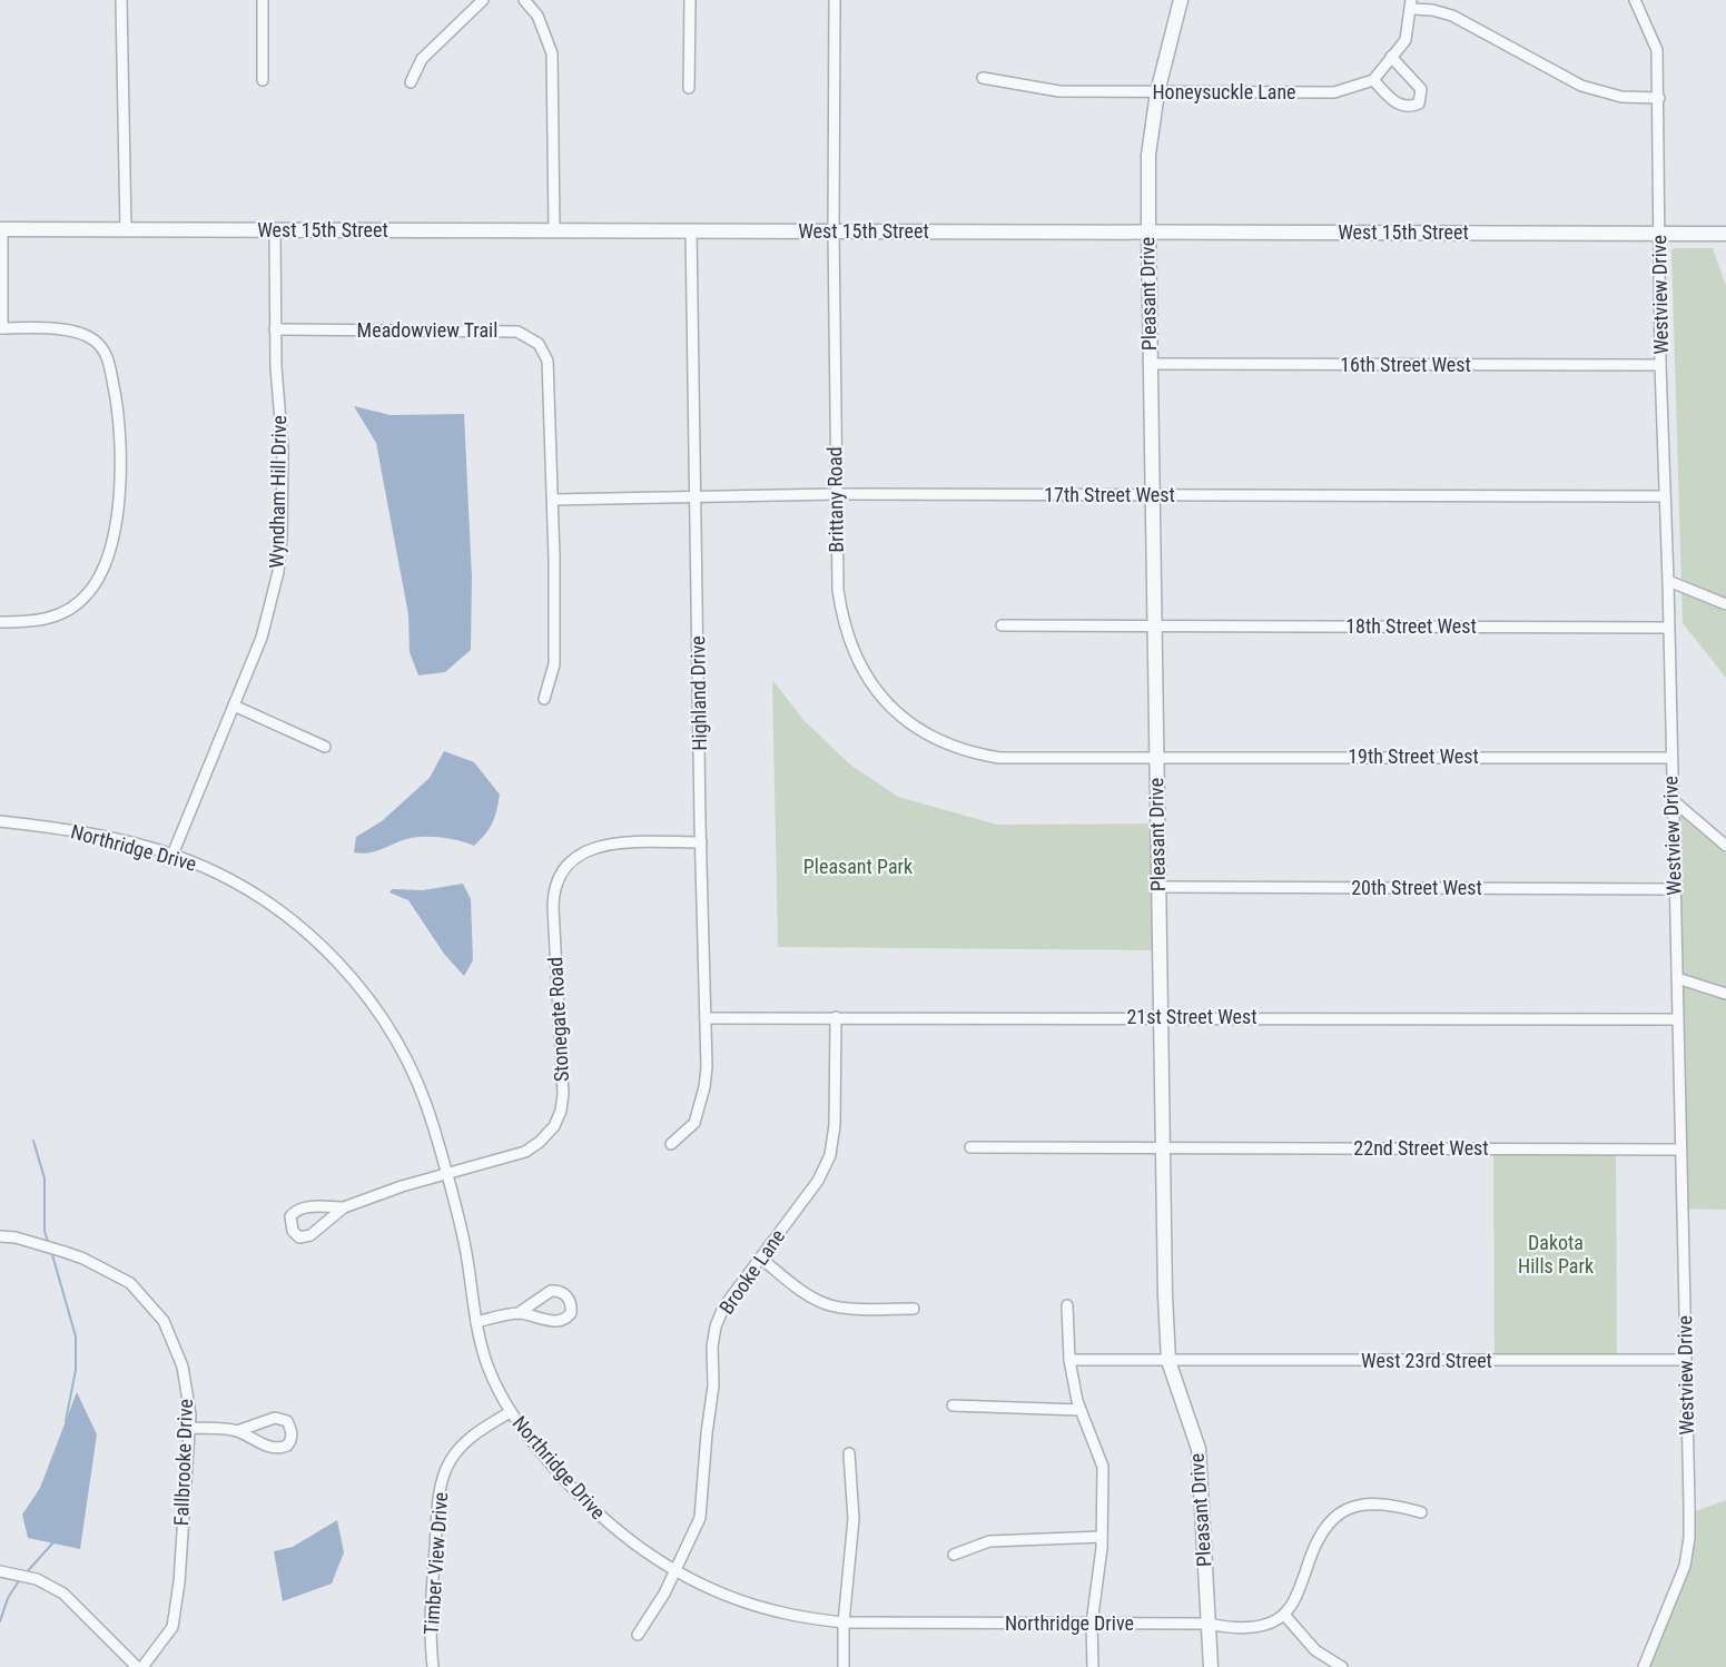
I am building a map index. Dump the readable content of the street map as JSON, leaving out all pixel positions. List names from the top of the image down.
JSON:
{
  "streets": {
    "street": [
      "Honeysuckle Lane",
      "West 15th Street",
      "Pleasant Drive",
      "Westview Drive",
      "Meadowview Trail",
      "16th Street West",
      "Wyndham Hill Drive",
      "17th Street West",
      "Brittany Road",
      "18th Street West",
      "Highland Drive",
      "19th Street West",
      "Northridge Drive",
      "20th Street West",
      "21st Street West",
      "Stonegate Road",
      "22nd Street West",
      "Brooke Lane",
      "West 23rd Street",
      "Fallbrooke Drive",
      "Timber View Drive"
    ]
  },
  "crossings": [
    ["Honeysuckle Lane", "Pleasant Drive"],
    ["West 15th Street", "Pleasant Drive"],
    ["West 15th Street", "Westview Drive"],
    ["West 15th Street", "Wyndham Hill Drive"],
    ["West 15th Street", "Brittany Road"],
    ["West 15th Street", "Highland Drive"],
    ["Pleasant Drive", "16th Street West"],
    ["Pleasant Drive", "17th Street West"],
    ["Pleasant Drive", "Brittany Road"],
    ["Pleasant Drive", "18th Street West"],
    ["Pleasant Drive", "19th Street West"],
    ["Pleasant Drive", "Northridge Drive"],
    ["Pleasant Drive", "20th Street West"],
    ["Pleasant Drive", "21st Street West"],
    ["Pleasant Drive", "22nd Street West"],
    ["Pleasant Drive", "West 23rd Street"],
    ["Westview Drive", "16th Street West"],
    ["Westview Drive", "17th Street West"],
    ["Westview Drive", "18th Street West"],
    ["Westview Drive", "19th Street West"],
    ["Westview Drive", "20th Street West"],
    ["Westview Drive", "21st Street West"],
    ["Westview Drive", "22nd Street West"],
    ["Westview Drive", "West 23rd Street"],
    ["Meadowview Trail", "Wyndham Hill Drive"],
    ["Meadowview Trail", "17th Street West"],
    ["Wyndham Hill Drive", "Northridge Drive"],
    ["17th Street West", "Brittany Road"],
    ["17th Street West", "Highland Drive"],
    ["Brittany Road", "19th Street West"],
    ["Highland Drive", "21st Street West"],
    ["Highland Drive", "Stonegate Road"],
    ["Northridge Drive", "Stonegate Road"],
    ["Northridge Drive", "Brooke Lane"],
    ["Northridge Drive", "Timber View Drive"],
    ["21st Street West", "Brooke Lane"]
  ],
  "parks": ["Pleasant Park", "Dakota Hills Park"]
}
